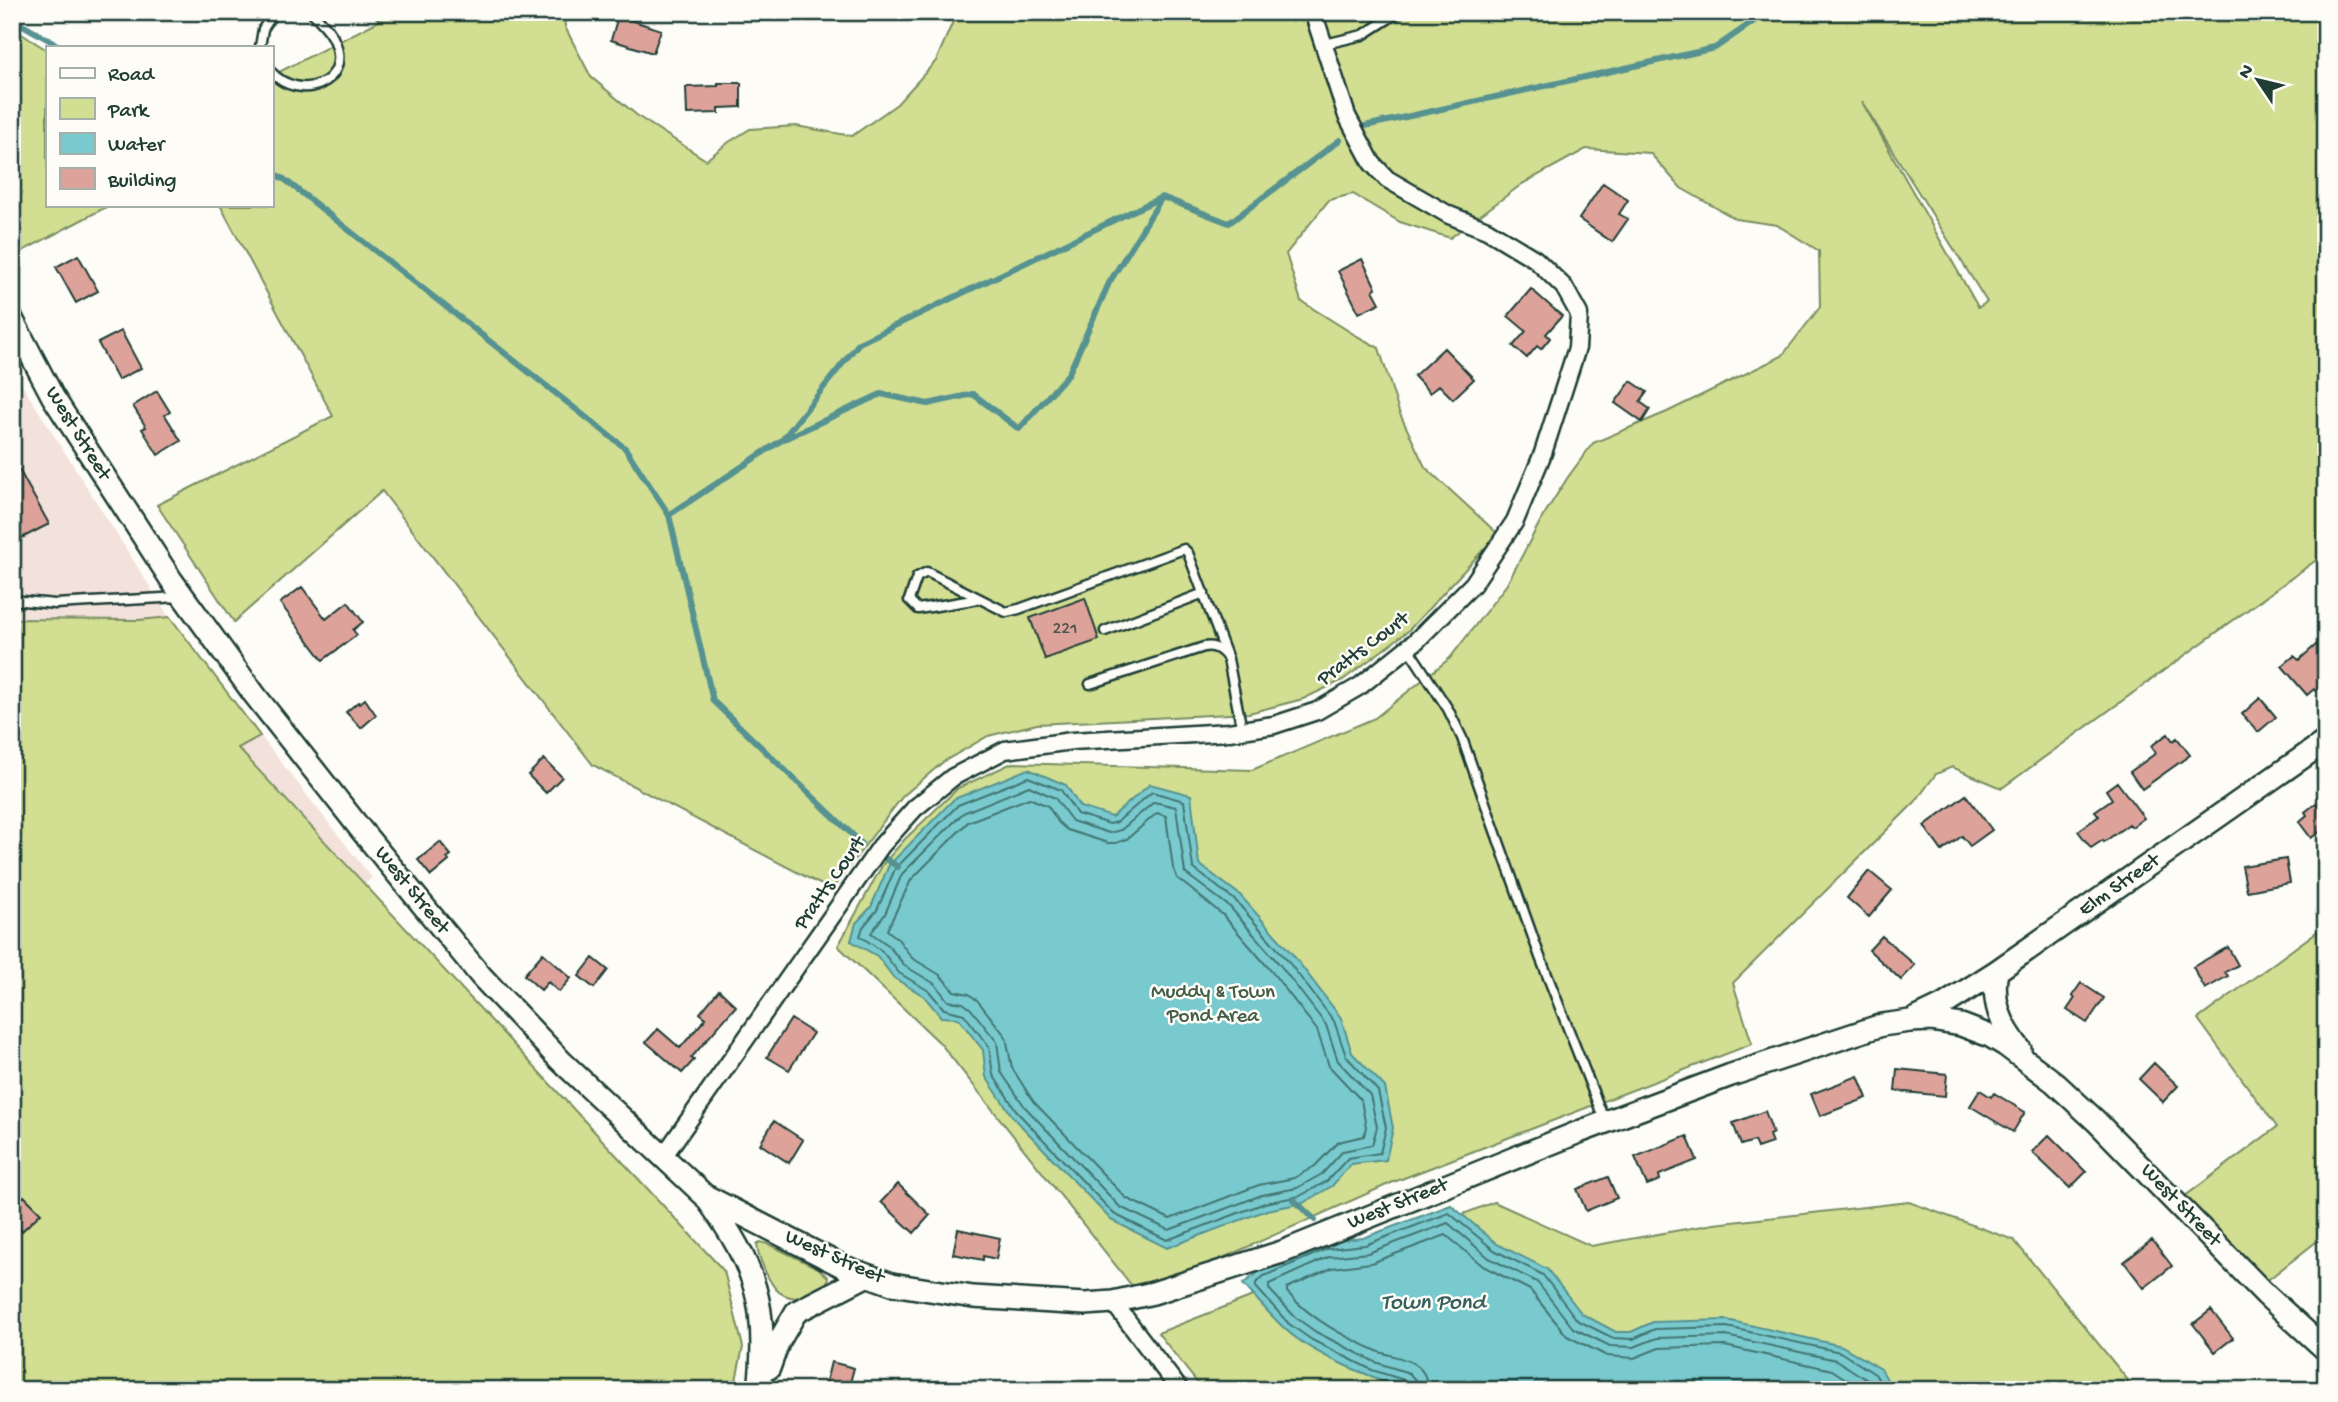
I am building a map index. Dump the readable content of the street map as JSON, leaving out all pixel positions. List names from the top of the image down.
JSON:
{
  "streets": {
    "street": ["West Street", "Pratts Court", "Elm Street"]
  },
  "crossings": [
    ["West Street", "Pratts Court"],
    ["West Street", "Elm Street"]
  ],
  "water": ["Town Pond"],
  "parks": ["Muddy & Town Pond Area"],
  "house_numbers": ["221"],
  "legend": [
    "Road",
    "Park",
    "Water",
    "Building"
  ],
  "north": "top left"
}
